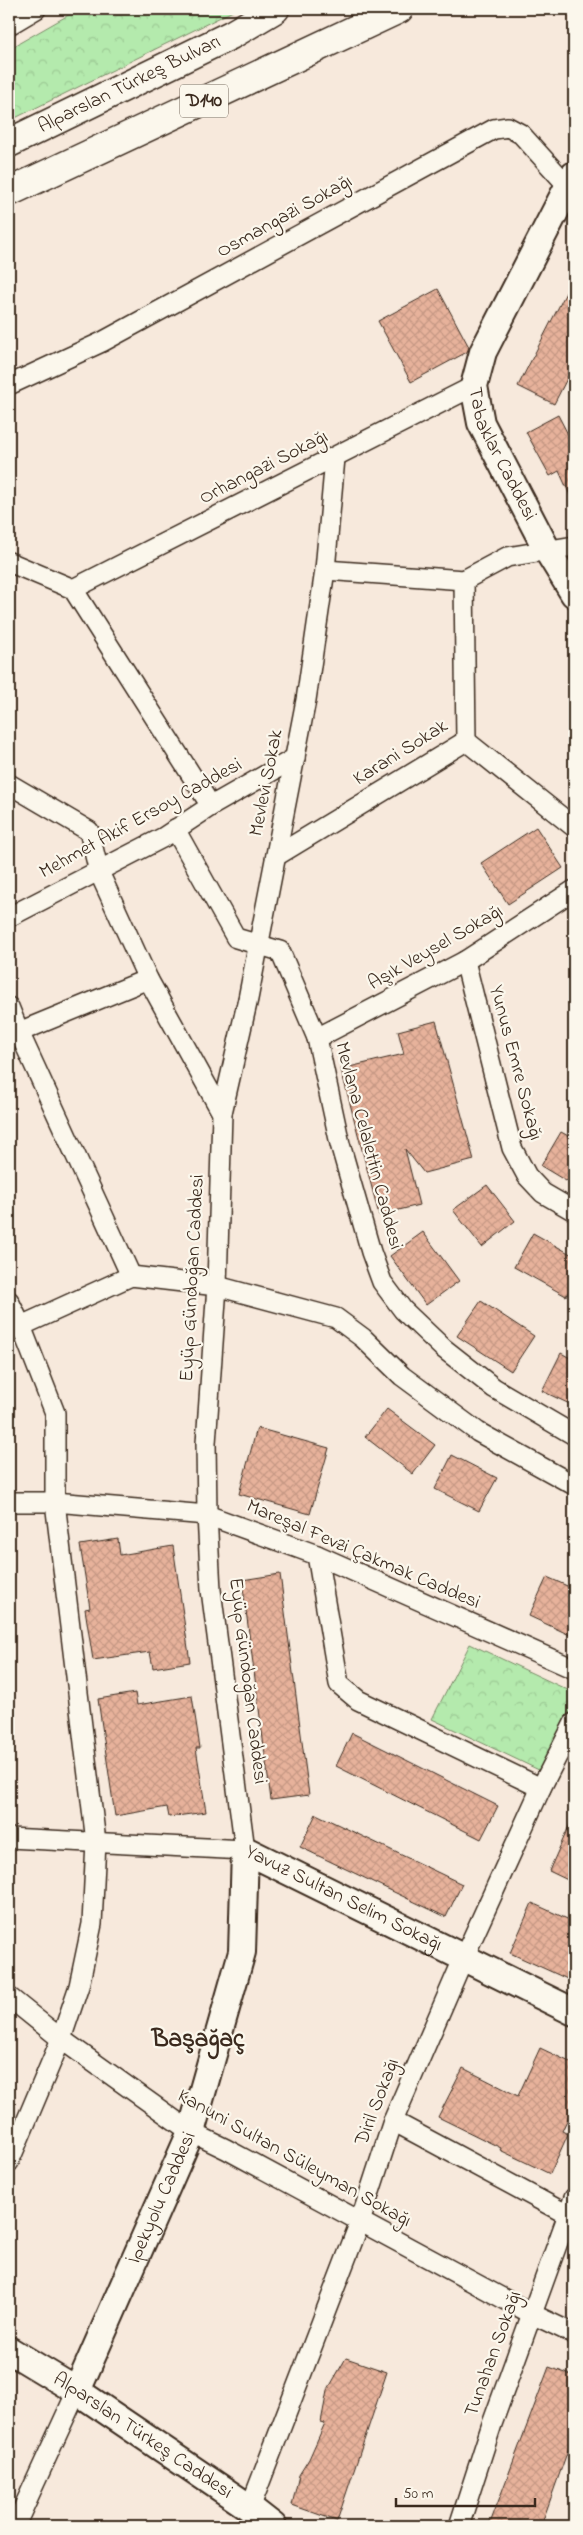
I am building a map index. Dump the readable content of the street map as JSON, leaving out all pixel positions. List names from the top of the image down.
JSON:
{
  "streets": {
    "highway": ["Alparslan Türkeş Bulvarı", "D140"],
    "street": [
      "Osmangazi Sokağı",
      "Tabaklar Caddesi",
      "Orhangazi Sokağı",
      "Karani Sokak",
      "Mevlevi Sokak",
      "Mehmet Akif Ersoy Caddesi",
      "Aşık Veysel Sokağı",
      "Yunus Emre Sokağı",
      "Mevlana Celalettin Caddesi",
      "Eyüp Gündoğan Caddesi",
      "Mareşal Fevzi Çakmak Caddesi",
      "Yavuz Sultan Selim Sokağı",
      "Diril Sokağı",
      "Kanuni Sultan Süleyman Sokağı",
      "İpekyolu Caddesi",
      "Tunahan Sokağı",
      "Alparslan Türkeş Caddesi"
    ]
  },
  "crossings": [
    ["Osmangazi Sokağı", "Tabaklar Caddesi"],
    ["Tabaklar Caddesi", "Orhangazi Sokağı"],
    ["Orhangazi Sokağı", "Mevlevi Sokak"],
    ["Karani Sokak", "Mevlevi Sokak"],
    ["Mevlevi Sokak", "Mehmet Akif Ersoy Caddesi"],
    ["Mevlevi Sokak", "Mevlana Celalettin Caddesi"],
    ["Mevlevi Sokak", "Eyüp Gündoğan Caddesi"],
    ["Mehmet Akif Ersoy Caddesi", "Mevlana Celalettin Caddesi"],
    ["Aşık Veysel Sokağı", "Yunus Emre Sokağı"],
    ["Aşık Veysel Sokağı", "Mevlana Celalettin Caddesi"],
    ["Eyüp Gündoğan Caddesi", "Mareşal Fevzi Çakmak Caddesi"],
    ["Eyüp Gündoğan Caddesi", "Yavuz Sultan Selim Sokağı"],
    ["Eyüp Gündoğan Caddesi", "İpekyolu Caddesi"],
    ["Yavuz Sultan Selim Sokağı", "Diril Sokağı"],
    ["Yavuz Sultan Selim Sokağı", "İpekyolu Caddesi"],
    ["Diril Sokağı", "Kanuni Sultan Süleyman Sokağı"],
    ["Diril Sokağı", "Alparslan Türkeş Caddesi"],
    ["Kanuni Sultan Süleyman Sokağı", "İpekyolu Caddesi"],
    ["Kanuni Sultan Süleyman Sokağı", "Tunahan Sokağı"],
    ["İpekyolu Caddesi", "Alparslan Türkeş Caddesi"]
  ],
  "districts": ["Başağaç"],
  "scale_bar": "50 m"
}
